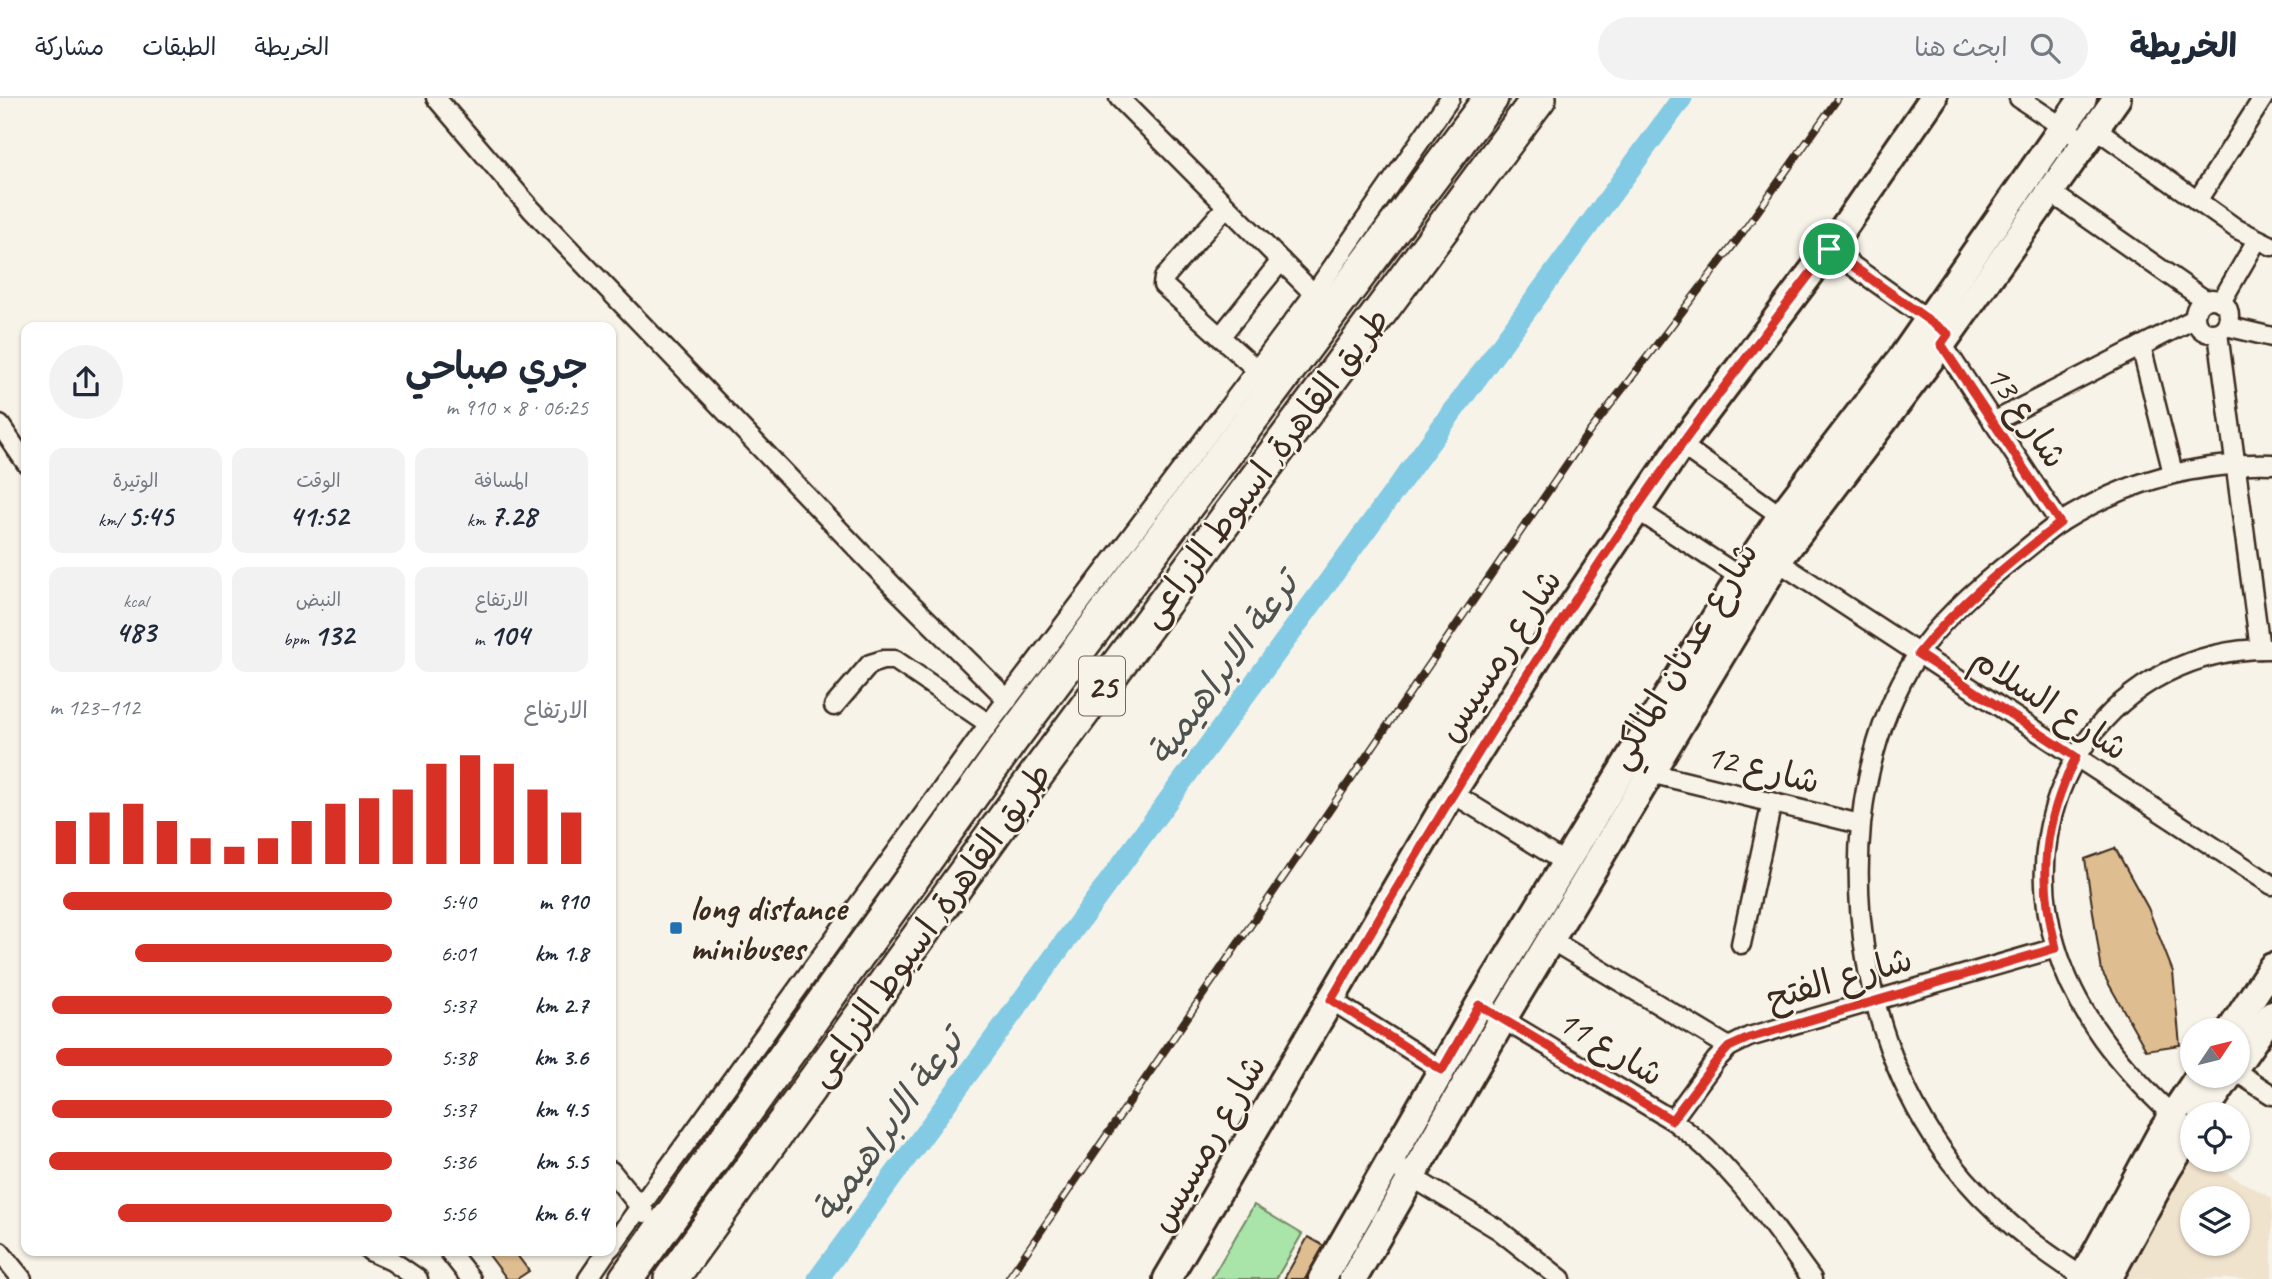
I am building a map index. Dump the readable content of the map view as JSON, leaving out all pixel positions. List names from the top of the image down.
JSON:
{
  "streets": {
    "highway": ["طريق القاهرة, اسيوط الزراعى", "25"],
    "main road": ["شارع رمسيس", "شارع عدنان المالكي"],
    "street": [
      "شارع 13",
      "شارع السلام",
      "شارع 12",
      "شارع الفتح",
      "شارع 11"
    ]
  },
  "crossings": [
    ["شارع 13", "شارع عدنان المالكي"],
    ["شارع عدنان المالكي", "شارع السلام"],
    ["شارع عدنان المالكي", "شارع 12"],
    ["شارع عدنان المالكي", "شارع 11"],
    ["شارع الفتح", "شارع 11"]
  ],
  "water": ["ترعة الابراهيمية"],
  "places": {
    "transit": ["long distance minibuses"]
  },
  "north": "top right",
  "page": {
    "header": "الخريطة",
    "search": "ابحث هنا",
    "nav": ["الخريطة", "الطبقات", "مشاركة"],
    "heading": ["جري صباحي", "06:25 · 8 × 910 m"],
    "stats": [
      ["المسافة", "7.28 km"],
      ["الوقت", "41:52"],
      ["الوتيرة", "5:45 /km"],
      ["الارتفاع", "104 m"],
      ["النبض", "132 bpm"],
      ["kcal", "483"]
    ],
    "chart": ["الارتفاع", "112–123 m"],
    "list": [
      {
        "name": "910 m",
        "note": "5:40"
      },
      {
        "name": "1.8 km",
        "note": "6:01"
      },
      {
        "name": "2.7 km",
        "note": "5:37"
      },
      {
        "name": "3.6 km",
        "note": "5:38"
      },
      {
        "name": "4.5 km",
        "note": "5:37"
      },
      {
        "name": "5.5 km",
        "note": "5:36"
      },
      {
        "name": "6.4 km",
        "note": "5:56"
      }
    ]
  }
}
